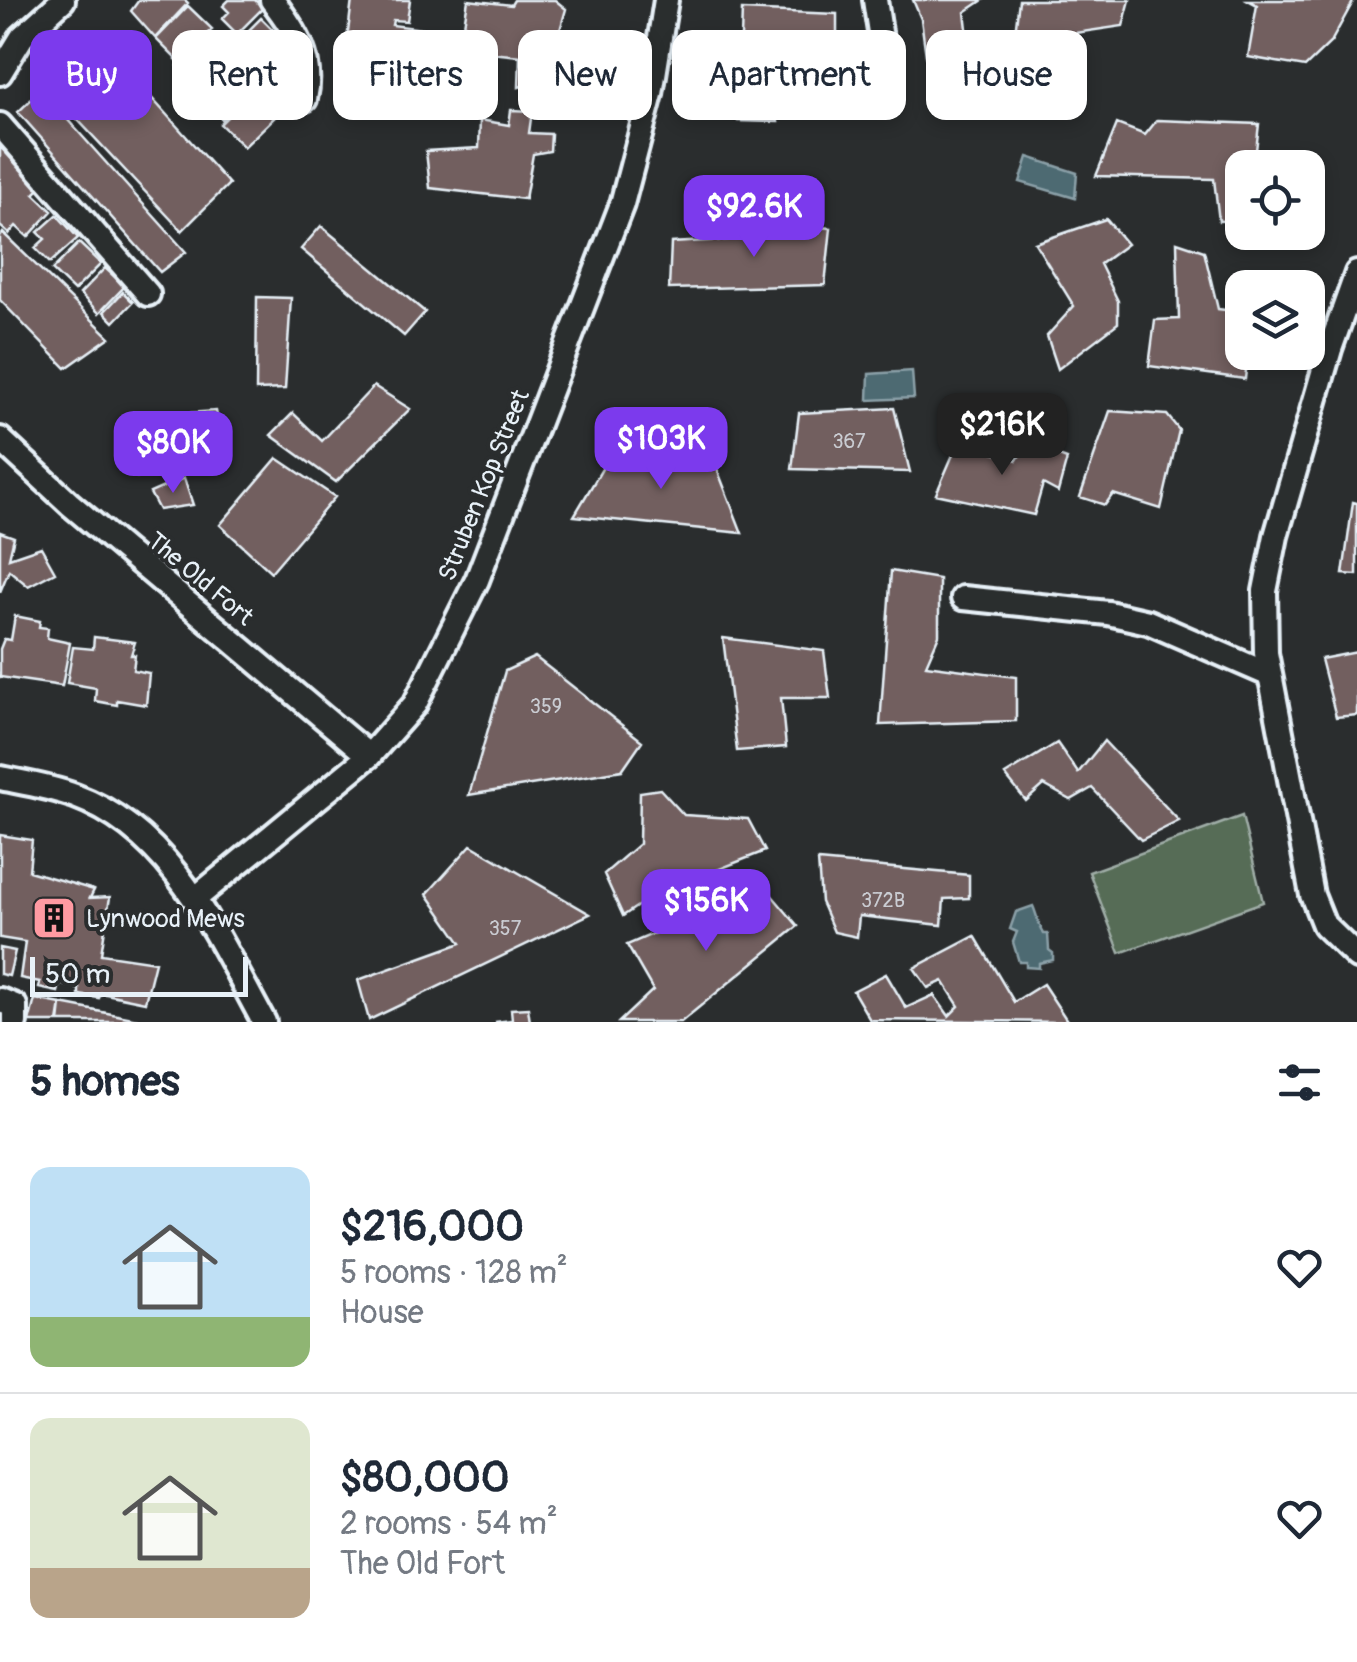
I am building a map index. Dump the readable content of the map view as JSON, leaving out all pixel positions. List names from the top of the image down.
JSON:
{
  "streets": {
    "street": ["Struben Kop Street", "The Old Fort"]
  },
  "crossings": [
    ["Struben Kop Street", "The Old Fort"]
  ],
  "places": {
    "building": ["Lynwood Mews"]
  },
  "house_numbers": [
    "367",
    "359",
    "372B",
    "357"
  ],
  "scale_bar": "50 m",
  "page": {
    "chip": [
      "Buy",
      "Rent",
      "Filters",
      "New",
      "Apartment",
      "House"
    ],
    "price": [
      "$92.6K",
      "$216K",
      "$103K",
      "$80K",
      "$156K"
    ],
    "scale": "50 m",
    "heading": "5 homes",
    "list": [
      {
        "name": "$216,000",
        "note": "5 rooms · 128 m² · House"
      },
      {
        "name": "$80,000",
        "note": "2 rooms · 54 m² · The Old Fort"
      }
    ]
  }
}
